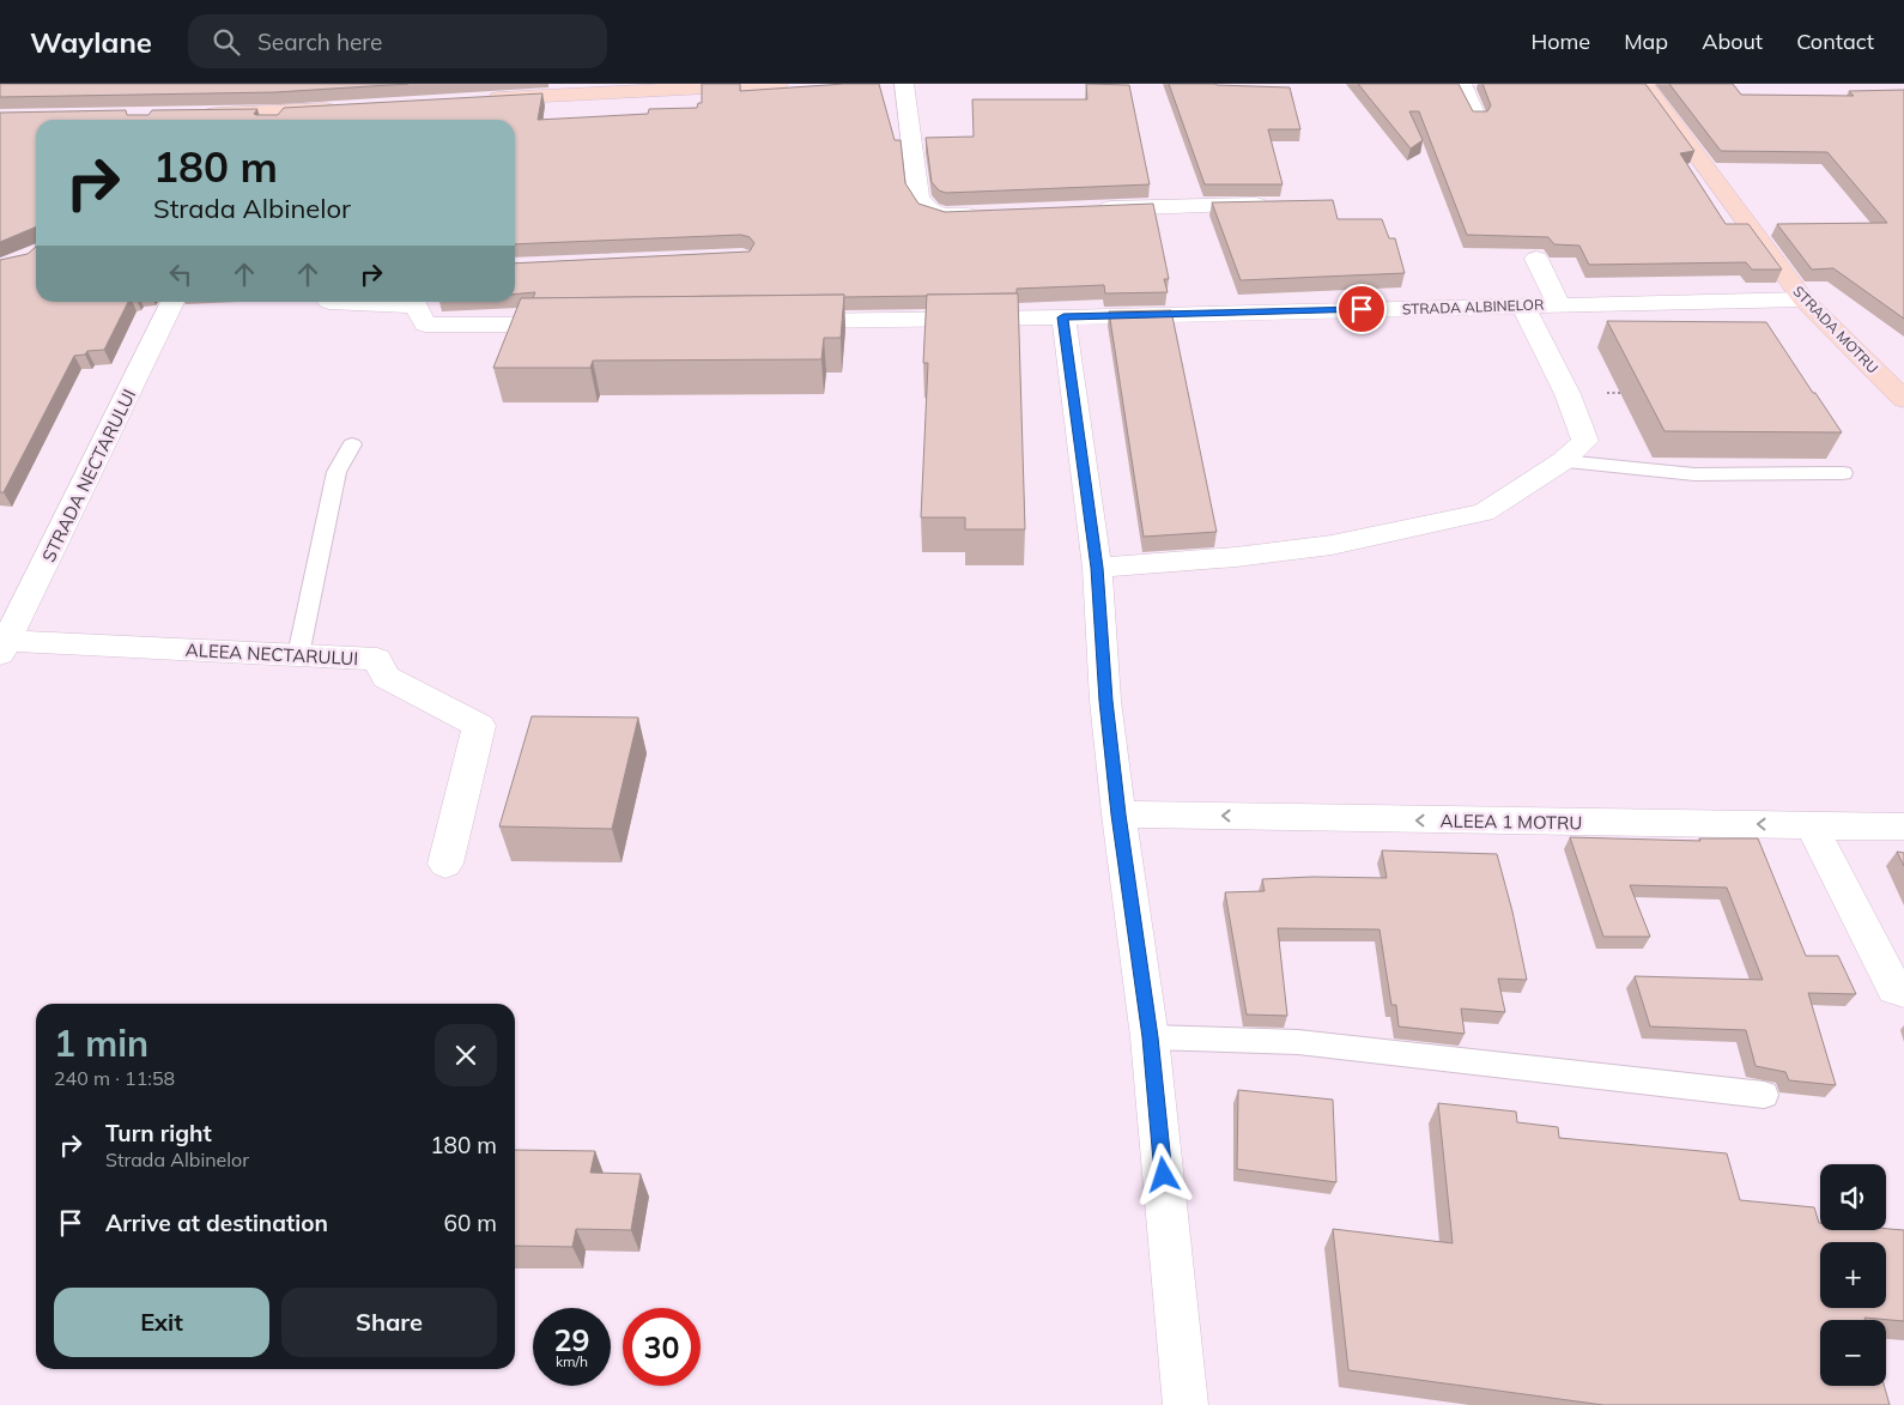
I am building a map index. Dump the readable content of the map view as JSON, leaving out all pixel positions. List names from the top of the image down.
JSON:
{
  "streets": {
    "street": [
      "STRADA ALBINELOR",
      "STRADA MOTRU",
      "STRADA NECTARULUI",
      "ALEEA NECTARULUI",
      "ALEEA 1 MOTRU"
    ]
  },
  "crossings": [
    ["STRADA ALBINELOR", "STRADA MOTRU"],
    ["STRADA NECTARULUI", "ALEEA NECTARULUI"]
  ],
  "page": {
    "header": "Waylane",
    "search": "Search here",
    "nav": [
      "Home",
      "Map",
      "About",
      "Contact"
    ],
    "turn": ["180 m", "Strada Albinelor"],
    "heading": ["1 min", "240 m · 11:58"],
    "list": [
      {
        "name": "Turn right",
        "note": "Strada Albinelor",
        "value": "180 m"
      },
      {
        "name": "Arrive at destination",
        "value": "60 m"
      }
    ],
    "map_buttons": ["+", "−"],
    "buttons": ["Exit", "Share"],
    "speed": "29 km/h",
    "limit": "30"
  }
}
